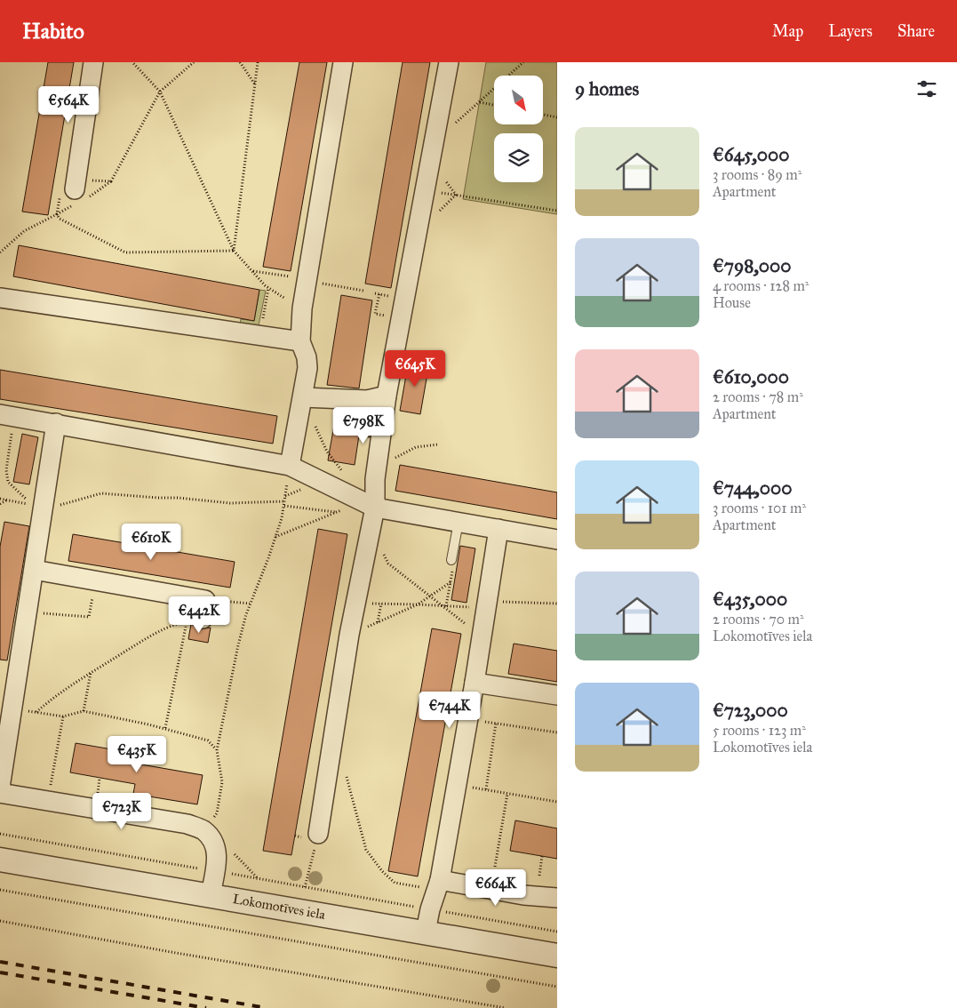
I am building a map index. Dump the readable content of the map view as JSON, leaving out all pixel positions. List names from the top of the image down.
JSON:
{
  "streets": {
    "street": ["Lokomotīves iela"]
  },
  "north": "bottom right",
  "page": {
    "header": "Habito",
    "nav": ["Map", "Layers", "Share"],
    "heading": "9 homes",
    "price": [
      "€564K",
      "€645K",
      "€798K",
      "€610K",
      "€442K",
      "€744K",
      "€435K",
      "€723K",
      "€664K"
    ],
    "list": [
      {
        "name": "€645,000",
        "note": "3 rooms · 89 m² · Apartment"
      },
      {
        "name": "€798,000",
        "note": "4 rooms · 128 m² · House"
      },
      {
        "name": "€610,000",
        "note": "2 rooms · 78 m² · Apartment"
      },
      {
        "name": "€744,000",
        "note": "3 rooms · 101 m² · Apartment"
      },
      {
        "name": "€435,000",
        "note": "2 rooms · 70 m² · Lokomotīves iela"
      },
      {
        "name": "€723,000",
        "note": "5 rooms · 123 m² · Lokomotīves iela"
      }
    ]
  }
}
